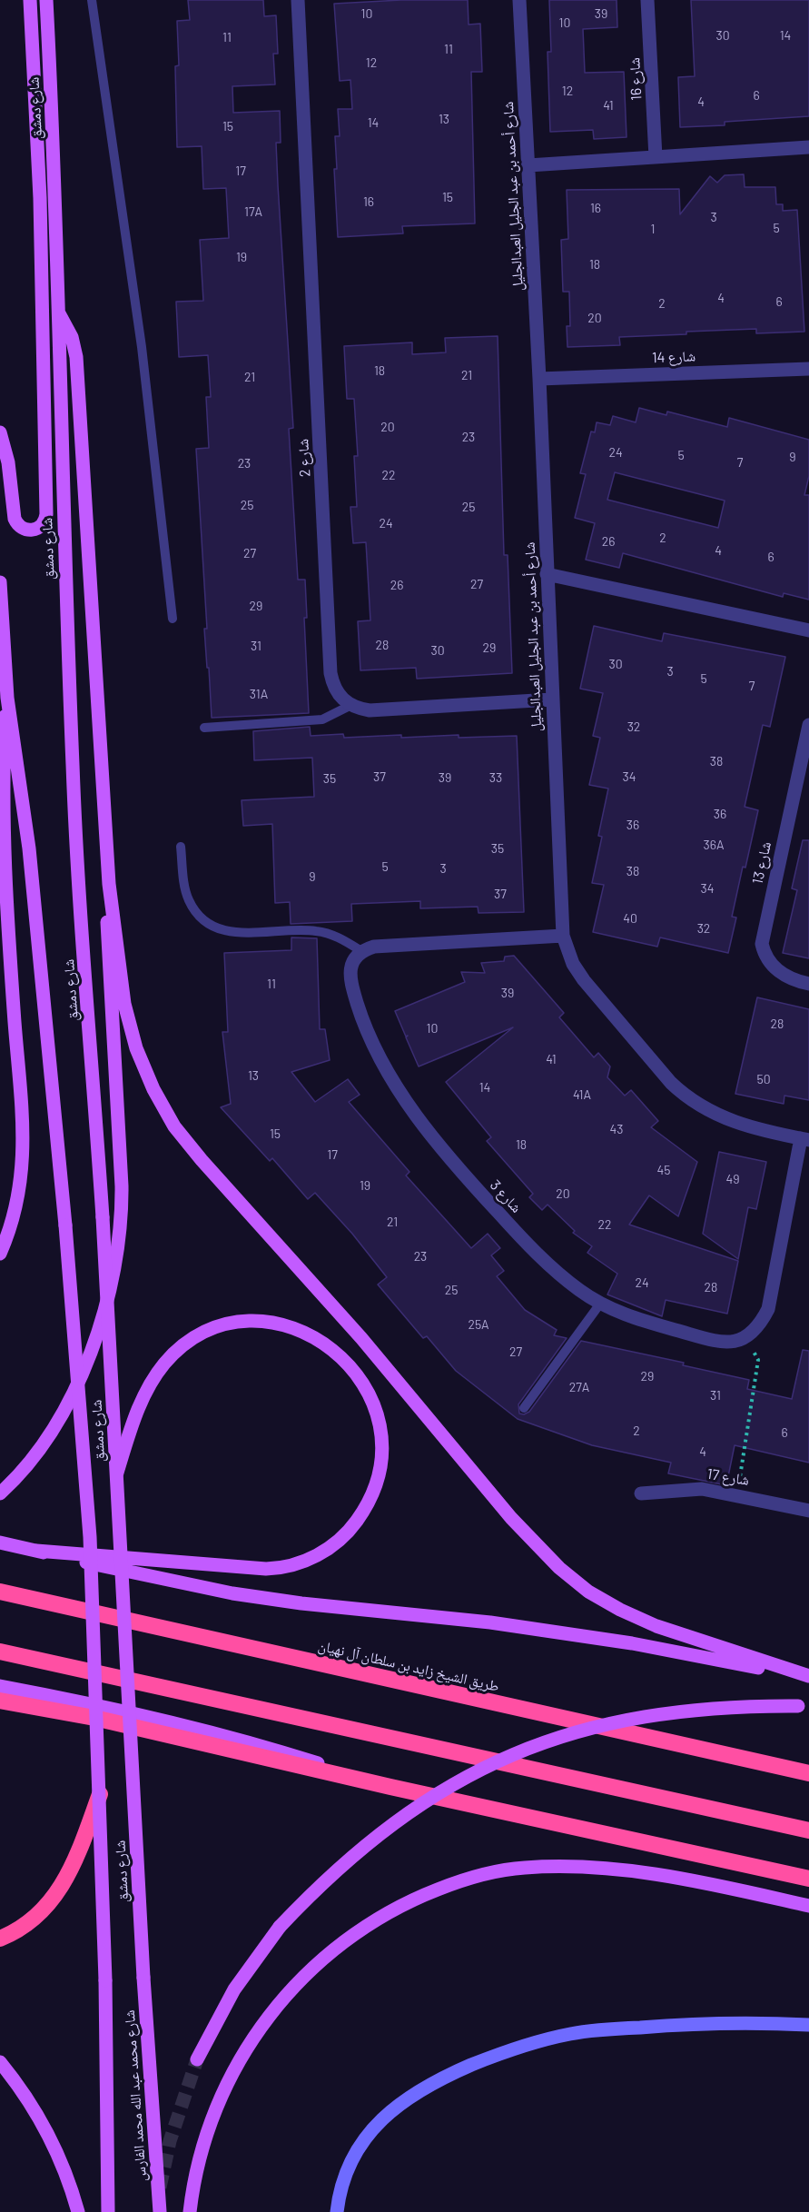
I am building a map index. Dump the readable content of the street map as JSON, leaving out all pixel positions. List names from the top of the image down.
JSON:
{
  "streets": {
    "highway": ["طريق الشيخ زايد بن سلطان آل نهيان"],
    "main road": ["شارع دمشق", "شارع محمد عبد الله محمد الفارس"],
    "street": [
      "شارع 16",
      "شارع أحمد بن عبد الجليل العبدالجليل",
      "شارع 14",
      "شارع 2",
      "شارع 13",
      "شارع 3",
      "شارع 17"
    ]
  },
  "crossings": [
    ["شارع دمشق", "شارع محمد عبد الله محمد الفارس"],
    ["شارع أحمد بن عبد الجليل العبدالجليل", "شارع 14"]
  ],
  "house_numbers": [
    "10",
    "39",
    "10",
    "30",
    "14",
    "11",
    "11",
    "12",
    "12",
    "6",
    "4",
    "41",
    "13",
    "14",
    "15",
    "17",
    "15",
    "16",
    "16",
    "17A",
    "3",
    "5",
    "1",
    "19",
    "18",
    "4",
    "6",
    "2",
    "20",
    "18",
    "21",
    "21",
    "20",
    "23",
    "24",
    "5",
    "9",
    "7",
    "23",
    "22",
    "25",
    "25",
    "24",
    "2",
    "26",
    "4",
    "27",
    "6",
    "27",
    "26",
    "29",
    "28",
    "31",
    "29",
    "30",
    "30",
    "3",
    "5",
    "7",
    "31A",
    "32",
    "38",
    "37",
    "34",
    "39",
    "33",
    "35",
    "36",
    "36",
    "36A",
    "35",
    "5",
    "3",
    "38",
    "9",
    "34",
    "37",
    "40",
    "32",
    "11",
    "39",
    "28",
    "10",
    "41",
    "13",
    "50",
    "14",
    "41A",
    "43",
    "15",
    "18",
    "17",
    "45",
    "49",
    "19",
    "20",
    "21",
    "22",
    "23",
    "24",
    "28",
    "25",
    "25A",
    "27",
    "29",
    "27A",
    "31",
    "2",
    "6",
    "4"
  ]
}
